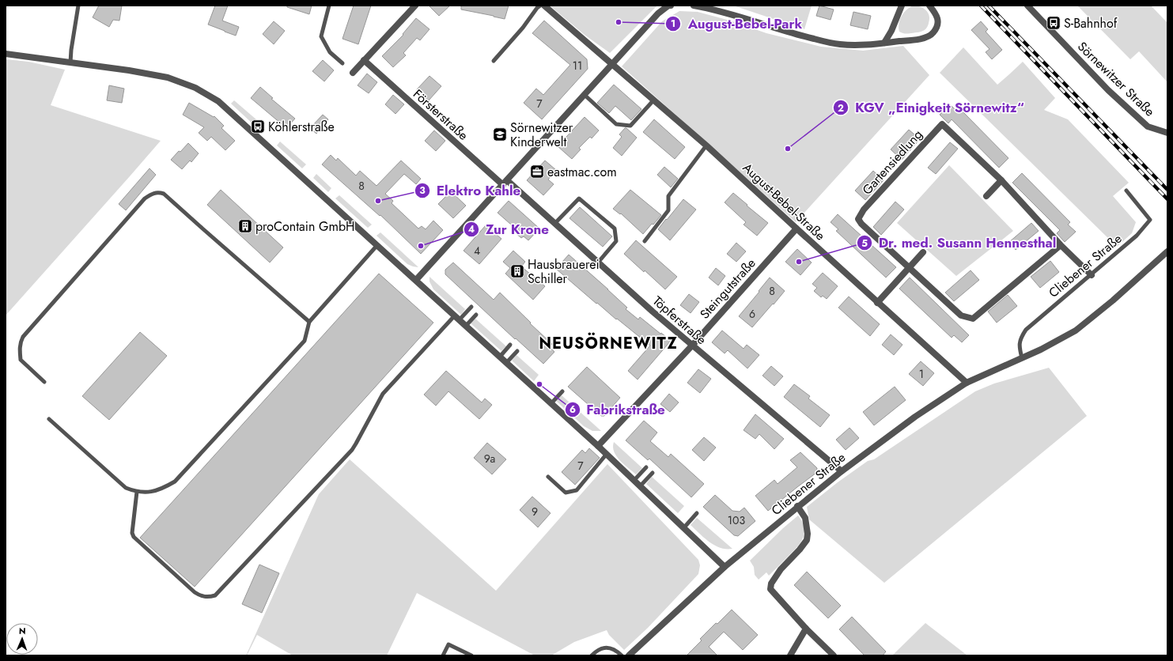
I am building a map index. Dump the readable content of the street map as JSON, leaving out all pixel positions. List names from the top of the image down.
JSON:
{
  "streets": {
    "street": [
      "Sörnewitzer Straße",
      "Försterstraße",
      "Gartensiedlung",
      "August-Bebel-Straße",
      "Cliebener Straße",
      "Steingutstraße",
      "Töpferstraße"
    ]
  },
  "crossings": [
    ["Försterstraße", "Töpferstraße"],
    ["Gartensiedlung", "Cliebener Straße"],
    ["August-Bebel-Straße", "Cliebener Straße"],
    ["August-Bebel-Straße", "Steingutstraße"],
    ["Cliebener Straße", "Töpferstraße"],
    ["Steingutstraße", "Töpferstraße"]
  ],
  "districts": ["NEUSÖRNEWITZ"],
  "places": {
    "other": [
      "August-Bebel-Park",
      "KGV „Einigkeit Sörnewitz“",
      "Elektro Kahle",
      "Zur Krone",
      "Dr. med. Susann Hennesthal",
      "Fabrikstraße"
    ],
    "bus stop": ["S-Bahnhof", "Köhlerstraße"],
    "school or university": ["Sörnewitzer Kinderwelt"],
    "office": ["eastmac.com"],
    "building": ["proContain GmbH", "Hausbrauerei Schiller"]
  },
  "house_numbers": [
    "11",
    "7",
    "8",
    "4",
    "8",
    "6",
    "1",
    "9a",
    "7",
    "9",
    "103"
  ],
  "north": "top"
}
